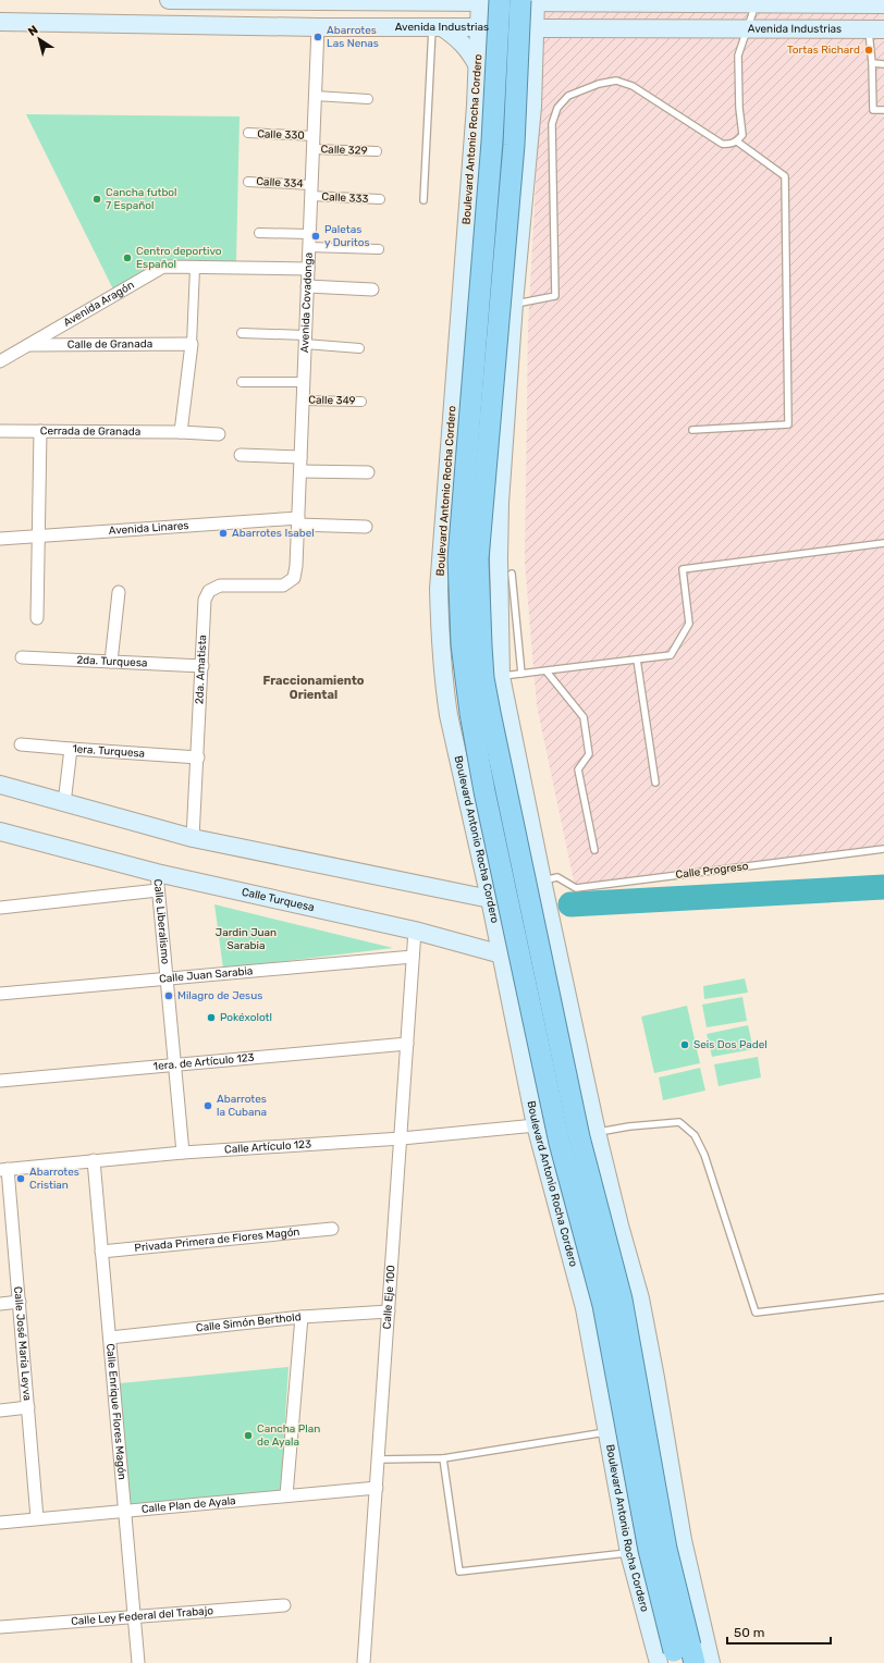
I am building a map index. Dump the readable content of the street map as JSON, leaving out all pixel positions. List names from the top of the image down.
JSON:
{
  "streets": {
    "highway": ["Boulevard Antonio Rocha Cordero"],
    "main road": ["Avenida Industrias", "Calle Turquesa"],
    "street": [
      "Calle 330",
      "Calle 329",
      "Calle 334",
      "Calle 333",
      "Avenida Covadonga",
      "Avenida Aragón",
      "Calle de Granada",
      "Calle 349",
      "Cerrada de Granada",
      "Avenida Linares",
      "2da. Turquesa",
      "2da. Amatista",
      "1era. Turquesa",
      "Calle Liberalismo",
      "Calle Juan Sarabia",
      "1era. de Artículo 123",
      "Calle Artículo 123",
      "Privada Primera de Flores Magón",
      "Calle Eje 100",
      "Calle Simón Berthold",
      "Calle José María Leyva",
      "Calle Enrique Flores Magón",
      "Calle Plan de Ayala",
      "Calle Ley Federal del Trabajo"
    ],
    "lane": ["Calle Progreso"]
  },
  "crossings": [
    ["Avenida Industrias", "Boulevard Antonio Rocha Cordero"],
    ["Avenida Industrias", "Avenida Covadonga"],
    ["Calle 330", "Avenida Covadonga"],
    ["Boulevard Antonio Rocha Cordero", "Calle Turquesa"],
    ["Boulevard Antonio Rocha Cordero", "Calle Artículo 123"],
    ["Calle 329", "Avenida Covadonga"],
    ["Calle 334", "Calle 333"],
    ["Calle 334", "Avenida Covadonga"],
    ["Calle 333", "Avenida Covadonga"],
    ["Avenida Covadonga", "Avenida Aragón"],
    ["Avenida Covadonga", "Calle 349"],
    ["Avenida Covadonga", "Avenida Linares"],
    ["Avenida Covadonga", "2da. Amatista"],
    ["Avenida Aragón", "Calle de Granada"],
    ["2da. Turquesa", "2da. Amatista"],
    ["2da. Amatista", "1era. Turquesa"],
    ["Calle Turquesa", "Calle Liberalismo"],
    ["Calle Turquesa", "Calle Eje 100"],
    ["Calle Liberalismo", "Calle Juan Sarabia"],
    ["Calle Liberalismo", "1era. de Artículo 123"],
    ["Calle Liberalismo", "Calle Artículo 123"],
    ["Calle Juan Sarabia", "Calle Eje 100"],
    ["1era. de Artículo 123", "Calle Eje 100"],
    ["Calle Artículo 123", "Calle Eje 100"],
    ["Calle Artículo 123", "Calle José María Leyva"],
    ["Calle Artículo 123", "Calle Enrique Flores Magón"],
    ["Privada Primera de Flores Magón", "Calle Enrique Flores Magón"],
    ["Calle Eje 100", "Calle Simón Berthold"],
    ["Calle Eje 100", "Calle Plan de Ayala"],
    ["Calle Simón Berthold", "Calle Enrique Flores Magón"],
    ["Calle José María Leyva", "Calle Plan de Ayala"],
    ["Calle Enrique Flores Magón", "Calle Plan de Ayala"],
    ["Calle Enrique Flores Magón", "Calle Ley Federal del Trabajo"]
  ],
  "districts": ["Fraccionamiento Oriental"],
  "parks": ["Jardin Juan Sarabia"],
  "places": [
    "Abarrotes Las Nenas",
    "Tortas Richard",
    "Cancha futbol 7 Español",
    "Paletas y Duritos",
    "Centro deportivo Español",
    "Abarrotes Isabel",
    "Milagro de Jesus",
    "Pokéxolotl",
    "Seis Dos Padel",
    "Abarrotes la Cubana",
    "Abarrotes Cristian",
    "Cancha Plan de Ayala"
  ],
  "scale_bar": "50 m",
  "north": "top left"
}
